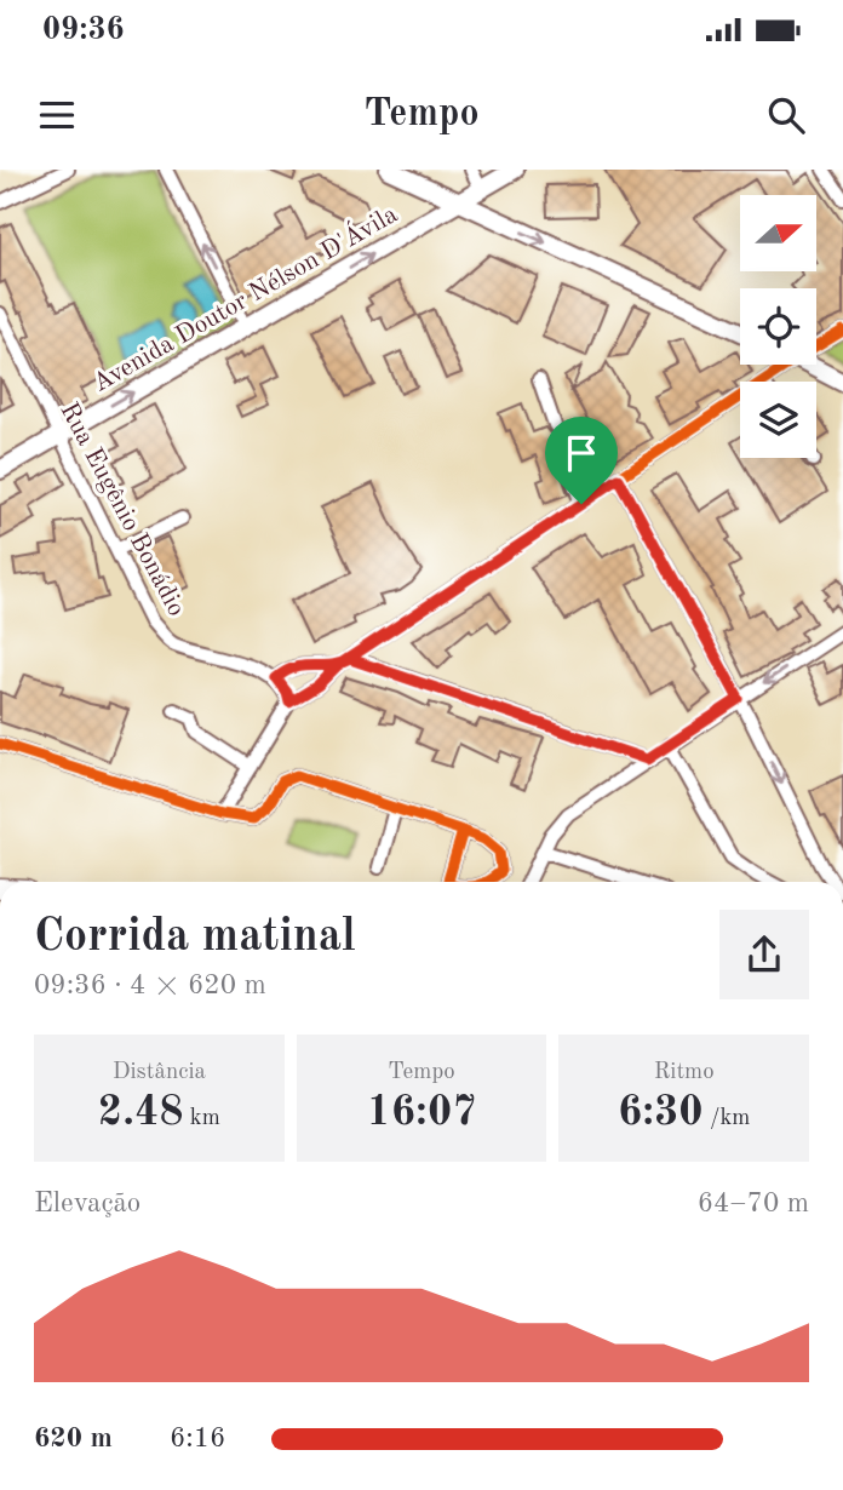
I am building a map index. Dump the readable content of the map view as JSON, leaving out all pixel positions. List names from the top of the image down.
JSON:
{
  "streets": {
    "main road": ["Avenida Doutor Nélson D'Ávila"],
    "street": ["Rua Eugênio Bonádio"]
  },
  "crossings": [
    ["Avenida Doutor Nélson D'Ávila", "Rua Eugênio Bonádio"]
  ],
  "one_way": ["Avenida Doutor Nélson D'Ávila"],
  "north": "right",
  "page": {
    "status": "09:36",
    "header": "Tempo",
    "heading": ["Corrida matinal", "09:36 · 4 × 620 m"],
    "stats": [
      ["Distância", "2.48 km"],
      ["Tempo", "16:07"],
      ["Ritmo", "6:30 /km"]
    ],
    "chart": ["Elevação", "64–70 m"],
    "list": [
      {
        "name": "620 m",
        "note": "6:16"
      }
    ]
  }
}
